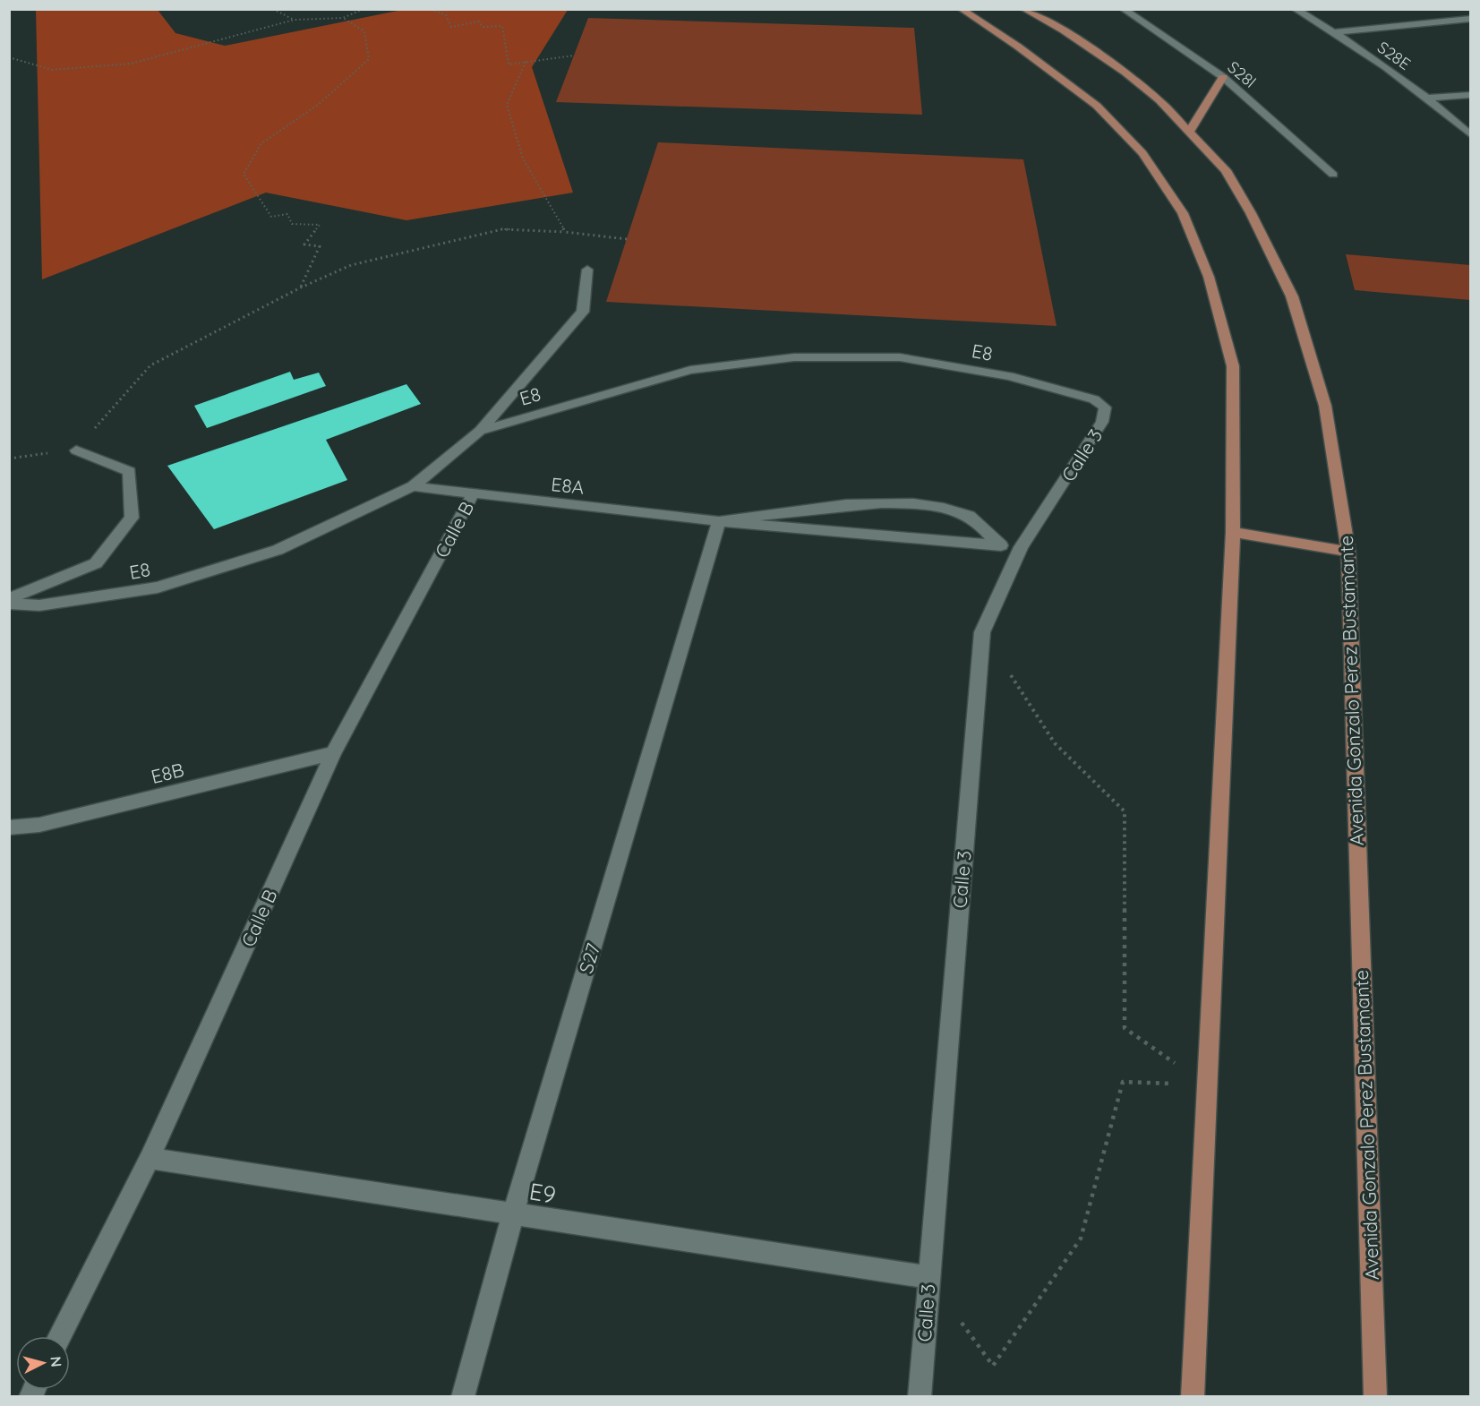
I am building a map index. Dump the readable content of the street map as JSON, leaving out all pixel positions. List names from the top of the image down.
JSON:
{
  "streets": {
    "main road": ["Avenida Gonzalo Perez Bustamante"],
    "street": [
      "S28E",
      "S28l",
      "E8",
      "Calle 3",
      "E8A",
      "Calle B",
      "E8B",
      "S27",
      "E9"
    ]
  },
  "crossings": [
    ["E8", "Calle 3"],
    ["E8", "E8A"],
    ["Calle 3", "E8A"],
    ["Calle 3", "E9"],
    ["E8A", "Calle B"],
    ["E8A", "S27"],
    ["Calle B", "E8B"],
    ["Calle B", "E9"],
    ["S27", "E9"]
  ],
  "north": "right"
}
